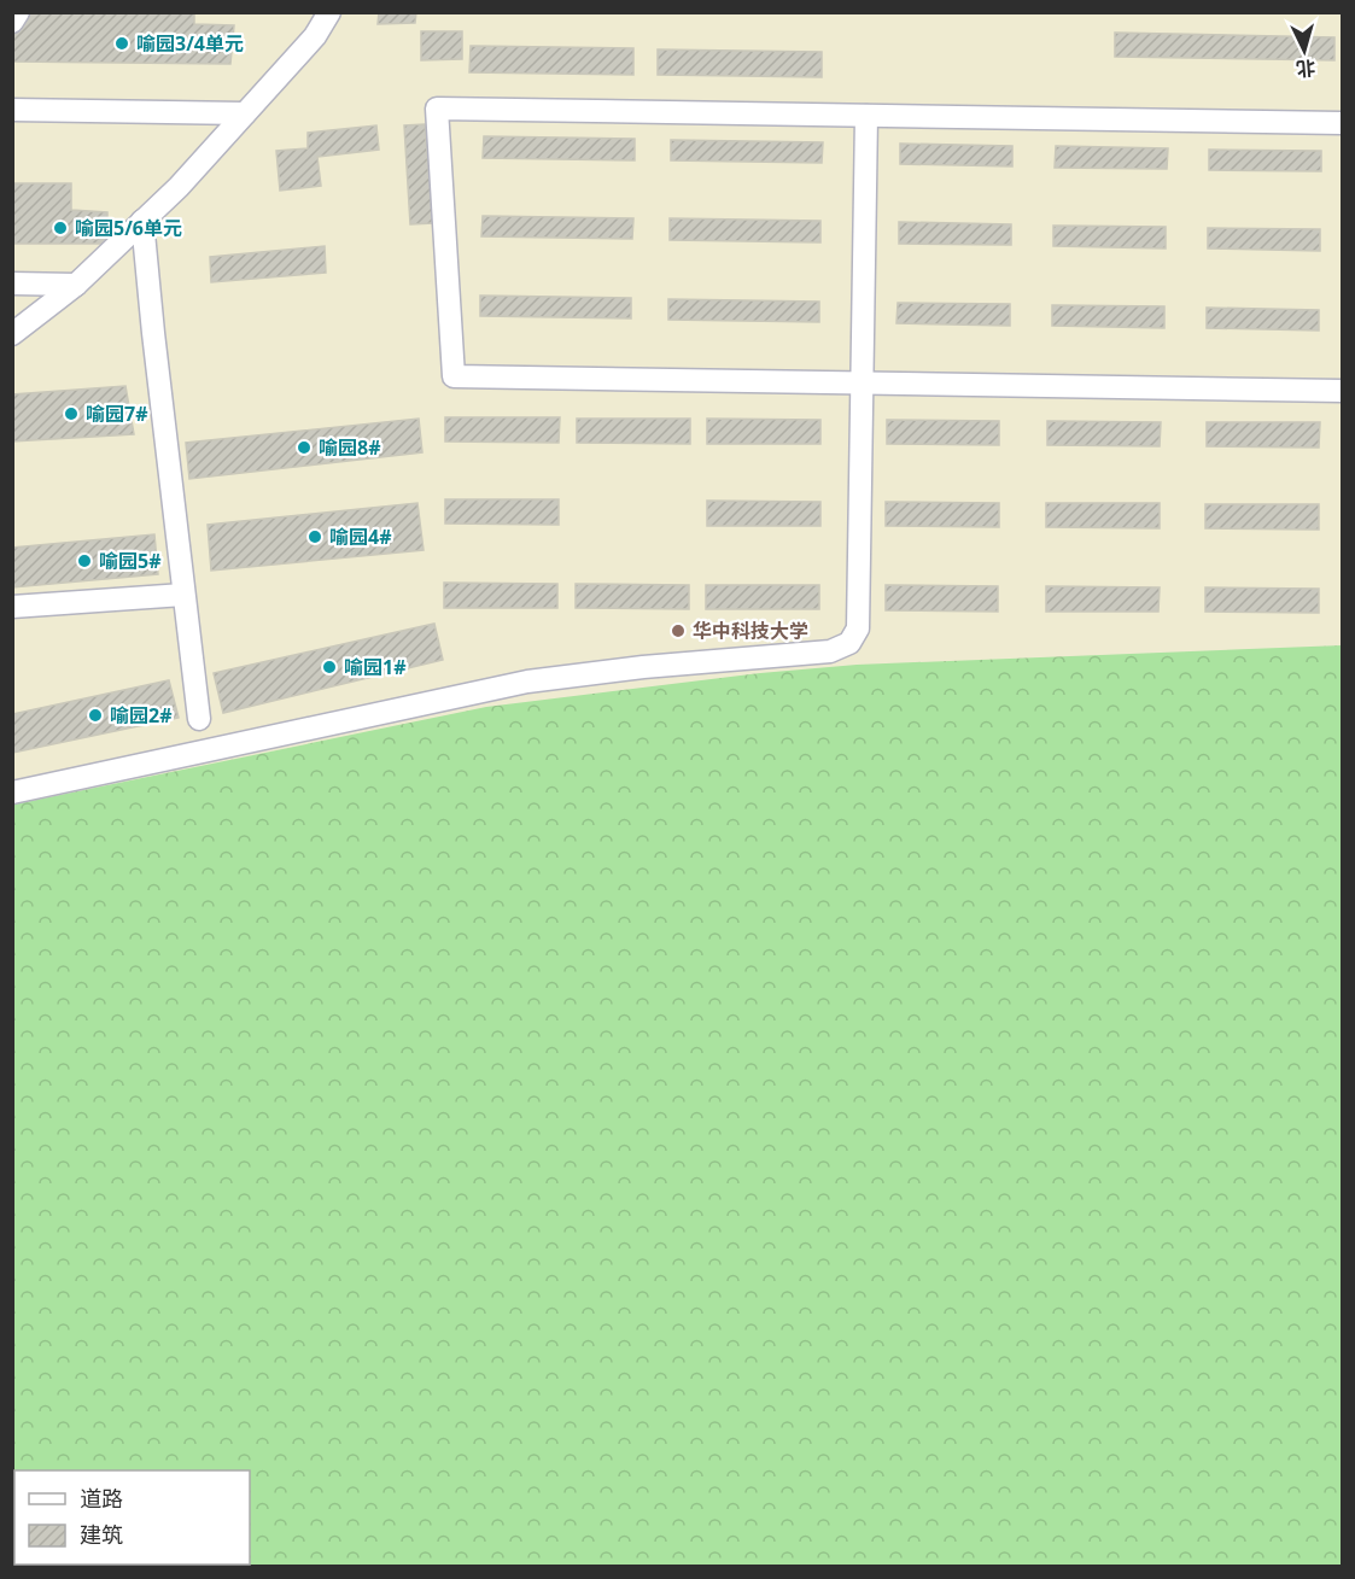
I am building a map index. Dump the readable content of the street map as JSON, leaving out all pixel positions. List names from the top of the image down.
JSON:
{
  "places": [
    "喻园3/4单元",
    "喻园5/6单元",
    "喻园7#",
    "喻园8#",
    "喻园4#",
    "喻园5#",
    "华中科技大学",
    "喻园1#",
    "喻园2#"
  ],
  "legend": ["道路", "建筑"],
  "north": "bottom"
}
